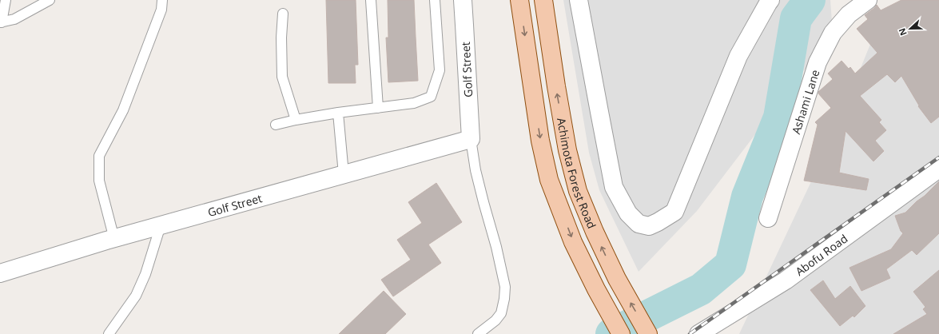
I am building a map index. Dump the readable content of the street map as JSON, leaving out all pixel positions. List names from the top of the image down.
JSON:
{
  "streets": {
    "main road": ["Achimota Forest Road"],
    "street": ["Golf Street", "Ashami Lane", "Abofu Road"]
  },
  "north": "left"
}
